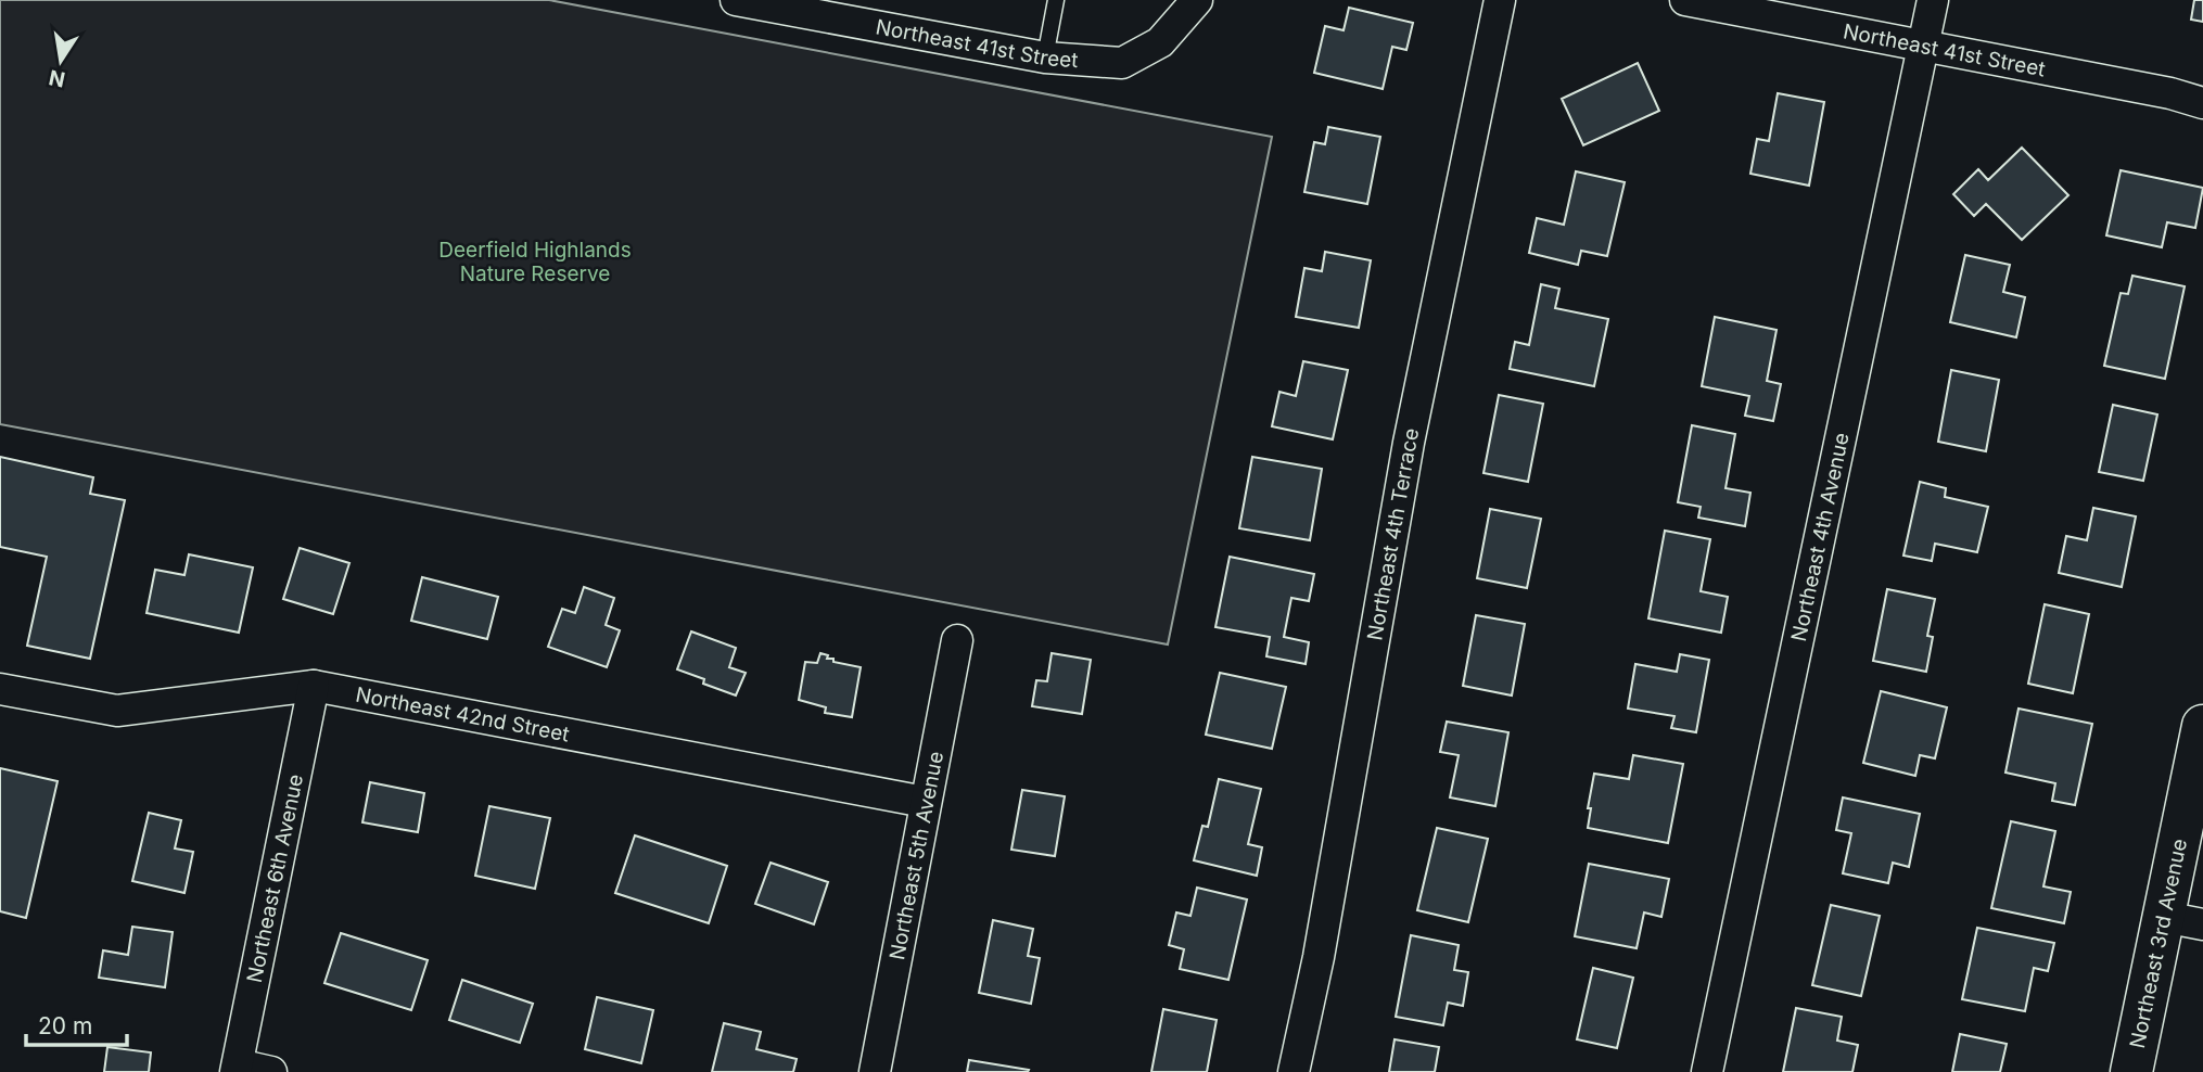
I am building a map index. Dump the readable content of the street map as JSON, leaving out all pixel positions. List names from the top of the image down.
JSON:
{
  "streets": {
    "street": [
      "Northeast 41st Street",
      "Northeast 4th Terrace",
      "Northeast 4th Avenue",
      "Northeast 42nd Street",
      "Northeast 5th Avenue",
      "Northeast 6th Avenue",
      "Northeast 3rd Avenue"
    ]
  },
  "crossings": [
    ["Northeast 41st Street", "Northeast 4th Avenue"],
    ["Northeast 42nd Street", "Northeast 5th Avenue"],
    ["Northeast 42nd Street", "Northeast 6th Avenue"]
  ],
  "parks": ["Deerfield Highlands Nature Reserve"],
  "scale_bar": "20 m",
  "north": "bottom"
}
